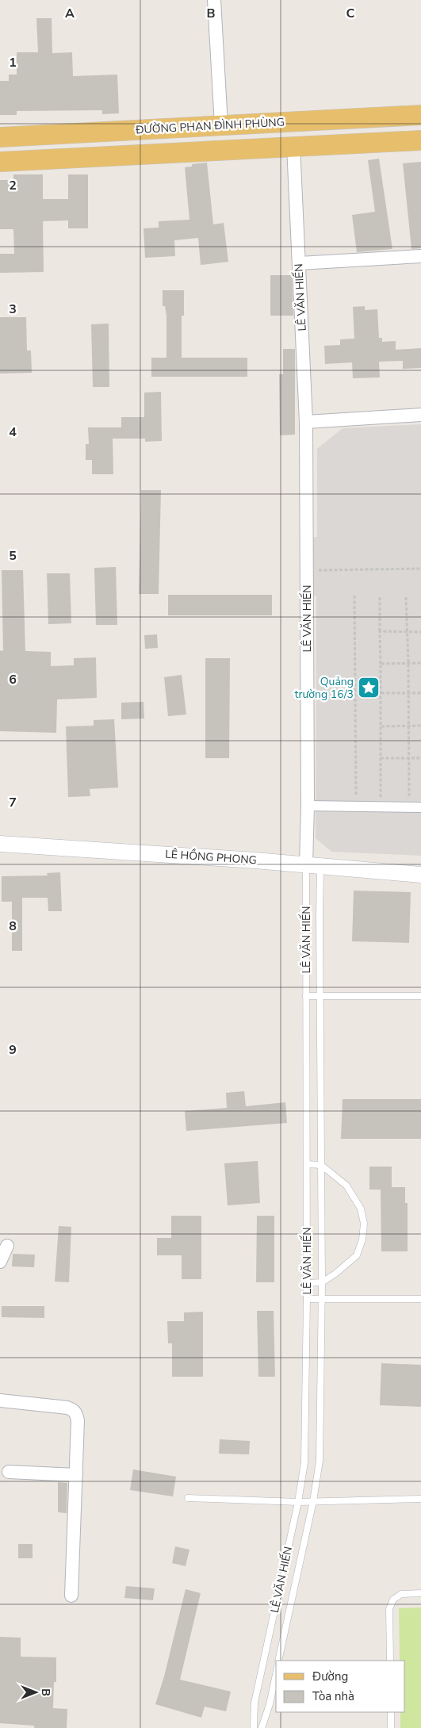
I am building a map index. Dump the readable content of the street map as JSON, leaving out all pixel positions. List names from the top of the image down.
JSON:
{
  "streets": {
    "main road": ["ĐƯỜNG PHAN ĐÌNH PHÙNG"],
    "street": ["LÊ VĂN HIẾN", "LÊ HỒNG PHONG"]
  },
  "crossings": [
    ["LÊ VĂN HIẾN", "LÊ HỒNG PHONG"]
  ],
  "places": {
    "place": ["Quảng trường 16/3"]
  },
  "legend": ["Đường", "Tòa nhà"],
  "north": "right",
  "grid": {
    "columns": ["A", "B", "C"],
    "rows": [
      "1",
      "2",
      "3",
      "4",
      "5",
      "6",
      "7",
      "8",
      "9"
    ]
  }
}
